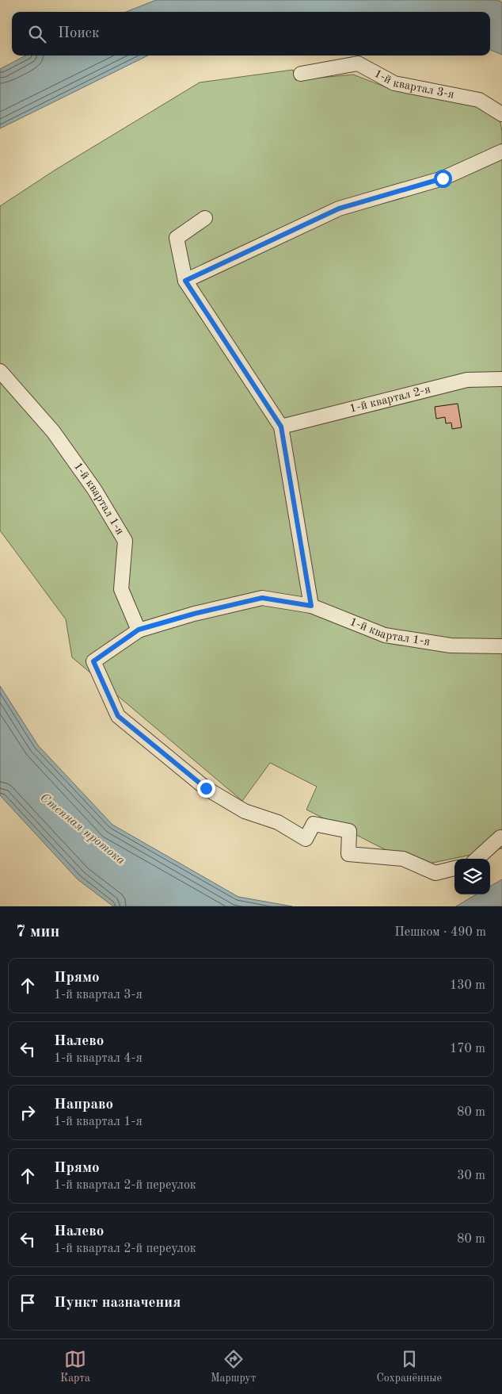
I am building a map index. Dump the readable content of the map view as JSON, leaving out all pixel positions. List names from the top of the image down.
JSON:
{
  "streets": {
    "street": ["1-й квартал 3-я", "1-й квартал 2-я", "1-й квартал 1-я"]
  },
  "water": ["Степная протока"],
  "page": {
    "search": "Поиск",
    "heading": ["7 мин", "Пешком · 490 m"],
    "list": [
      ["Прямо", "1-й квартал 3-я", "130 m"],
      ["Налево", "1-й квартал 4-я", "170 m"],
      ["Направо", "1-й квартал 1-я", "80 m"],
      ["Прямо", "1-й квартал 2-й переулок", "30 m"],
      ["Налево", "1-й квартал 2-й переулок", "80 m"],
      "Пункт назначения"
    ],
    "nav": ["Карта", "Маршрут", "Сохранённые"]
  }
}
